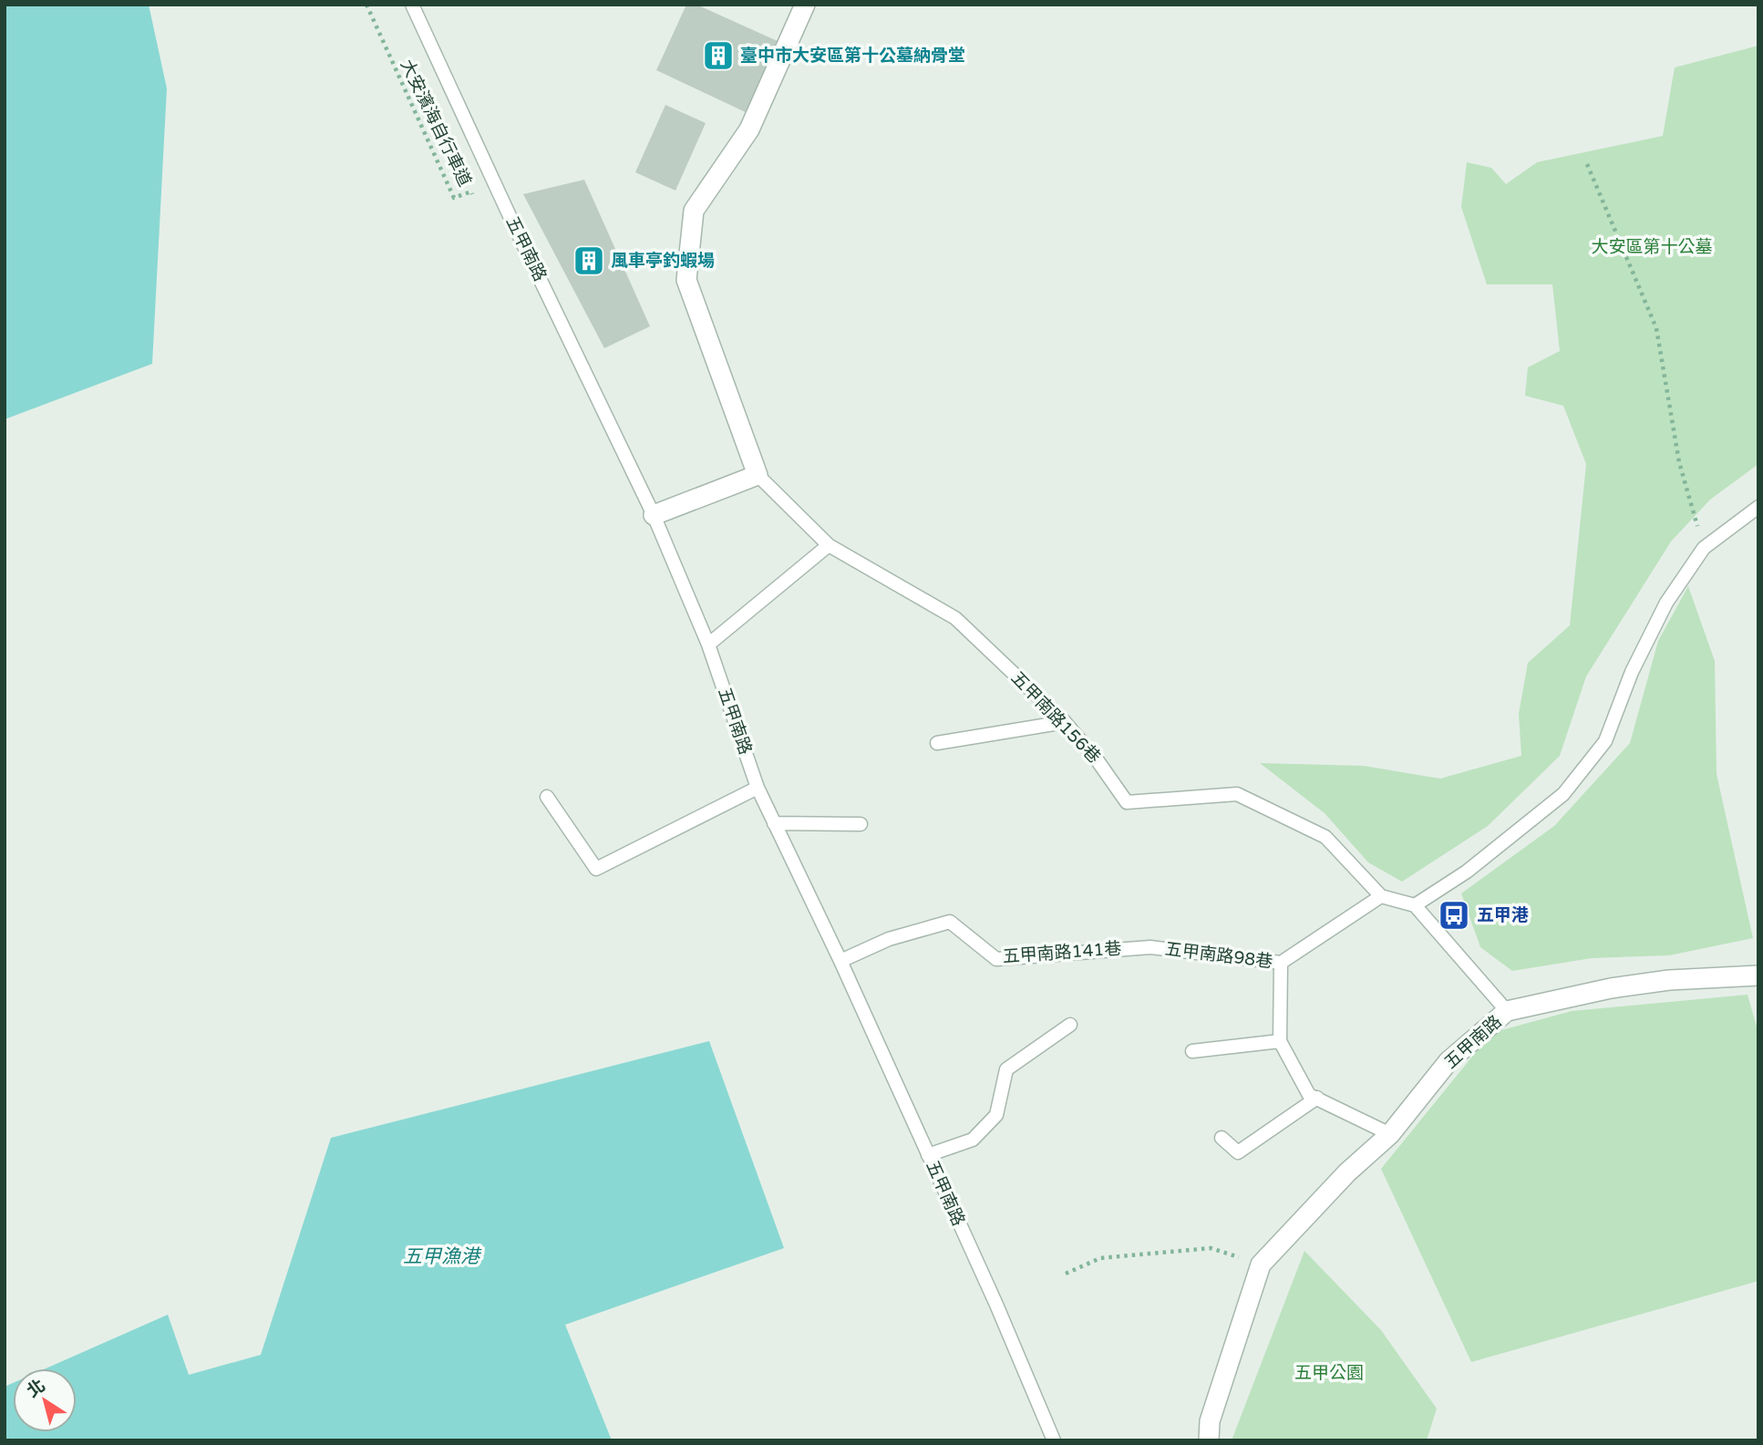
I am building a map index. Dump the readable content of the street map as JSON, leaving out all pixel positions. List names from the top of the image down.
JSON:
{
  "streets": {
    "street": ["五甲南路"],
    "lane": ["五甲南路156巷", "五甲南路141巷", "五甲南路98巷"],
    "path": ["大安濱海自行車道"]
  },
  "crossings": [
    ["五甲南路", "五甲南路156巷"],
    ["五甲南路", "五甲南路141巷"],
    ["五甲南路", "五甲南路98巷"],
    ["五甲南路156巷", "五甲南路98巷"],
    ["五甲南路141巷", "五甲南路98巷"]
  ],
  "water": ["五甲漁港"],
  "parks": ["大安區第十公墓", "五甲公園"],
  "places": {
    "building": ["臺中市大安區第十公墓納骨堂", "風車亭釣蝦場"],
    "bus stop": ["五甲港"]
  },
  "north": "top left"
}
